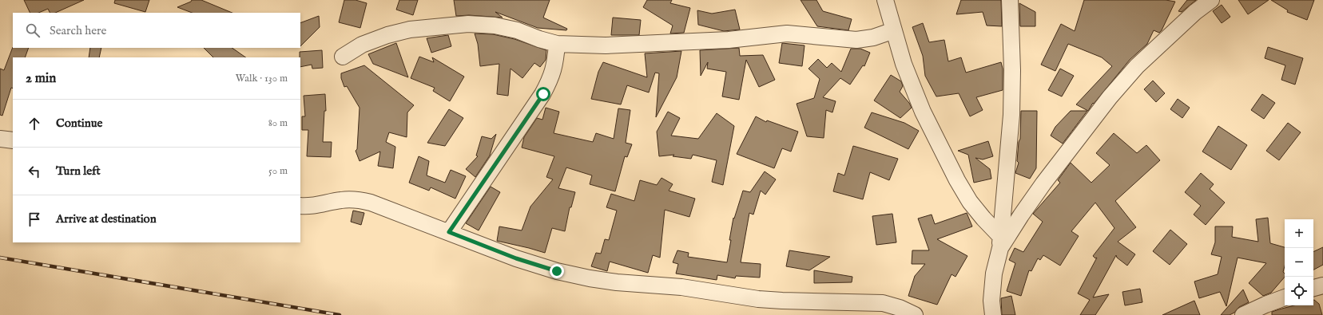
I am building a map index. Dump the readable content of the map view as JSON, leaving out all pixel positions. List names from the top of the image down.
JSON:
{
  "page": {
    "search": "Search here",
    "heading": ["2 min", "Walk · 130 m"],
    "list": [
      ["Continue", "80 m"],
      ["Turn left", "50 m"],
      "Arrive at destination"
    ],
    "map_buttons": ["+", "−"]
  }
}
